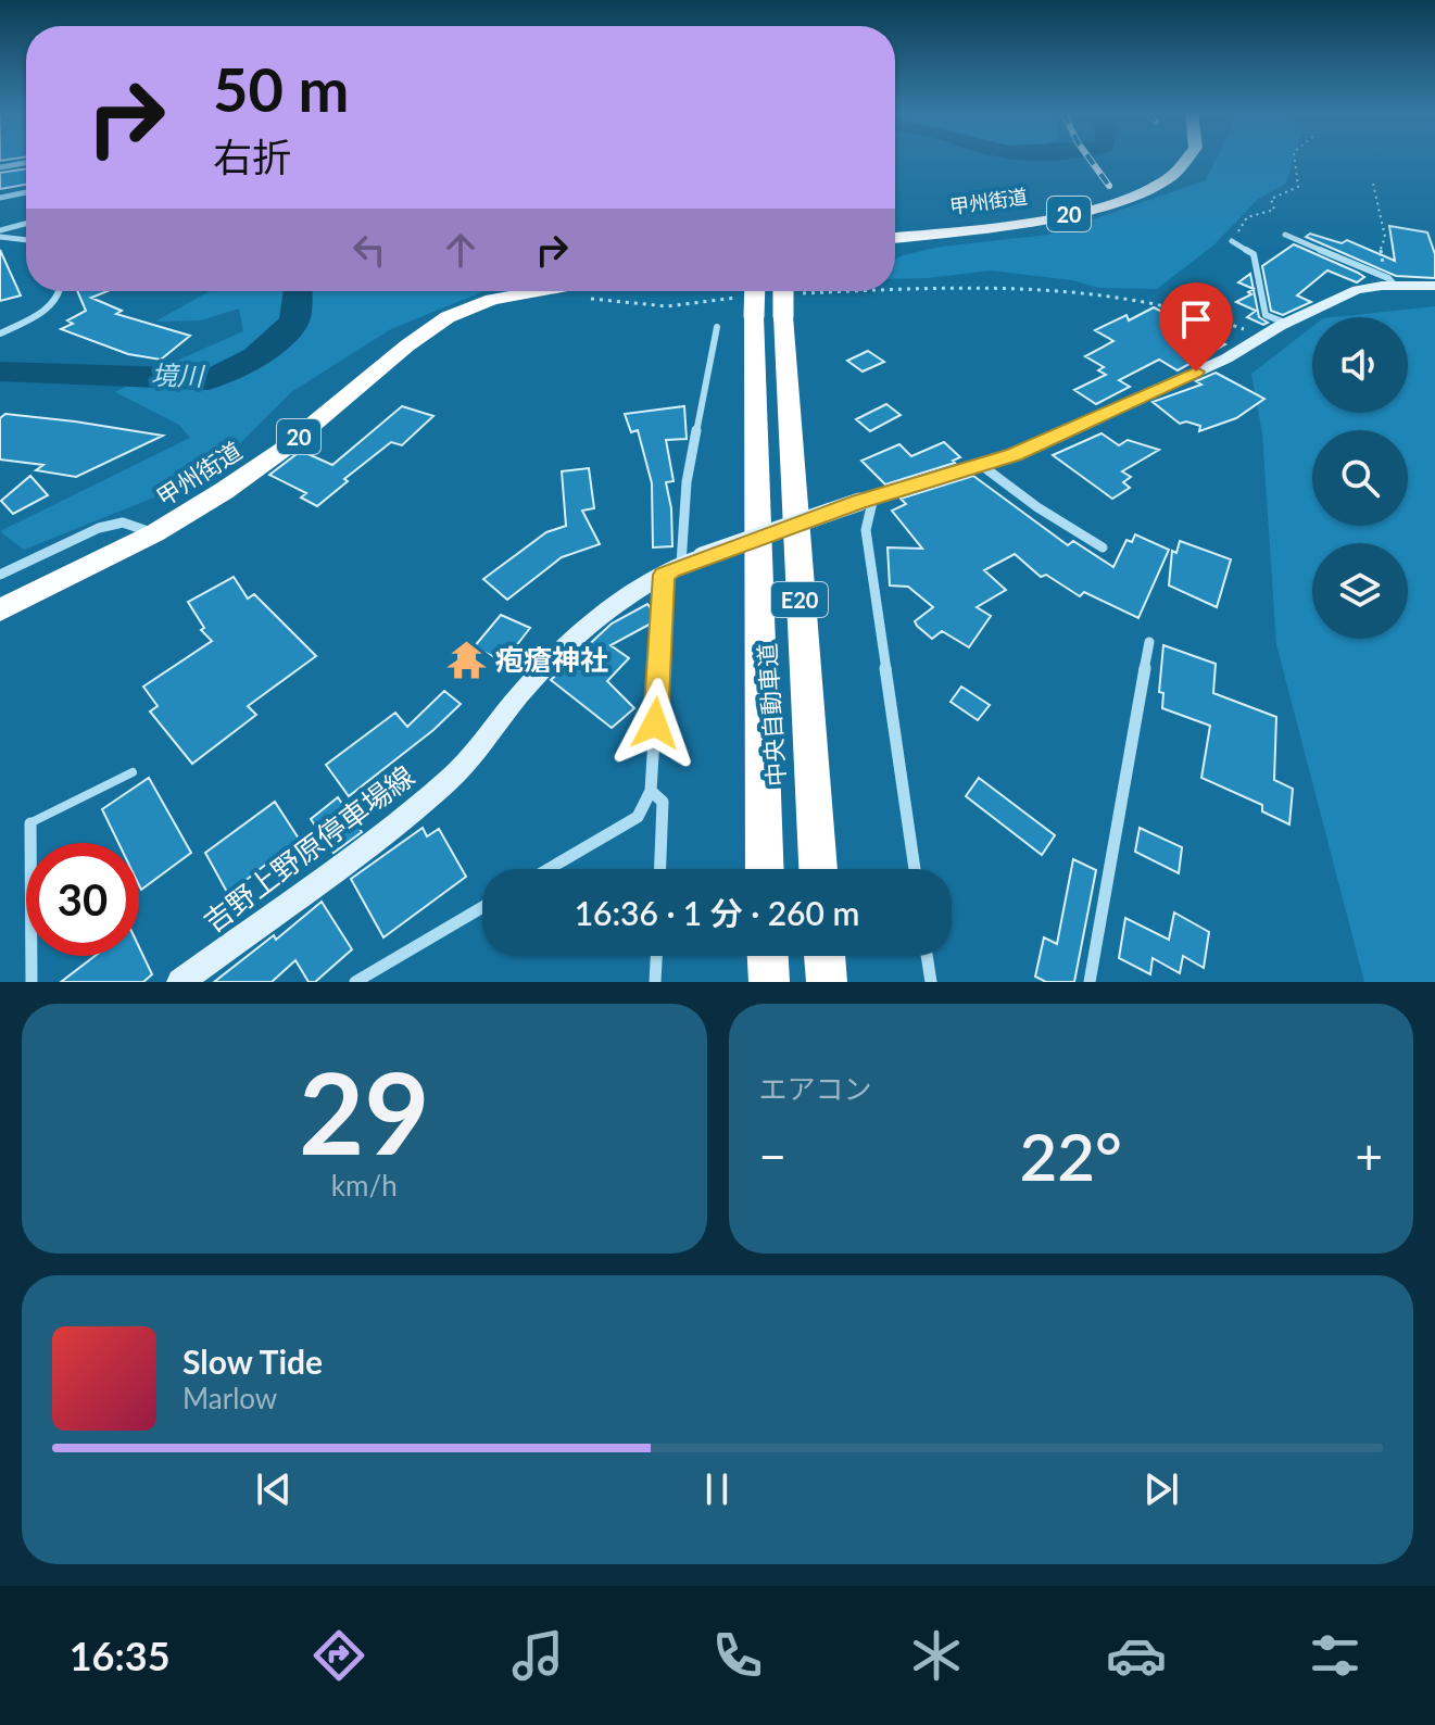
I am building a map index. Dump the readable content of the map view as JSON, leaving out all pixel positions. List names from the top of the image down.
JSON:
{
  "streets": {
    "highway": [
      "甲州街道",
      "20",
      "E20",
      "中央自動車道"
    ],
    "main road": ["吉野上野原停車場線"]
  },
  "water": ["境川"],
  "places": {
    "temple": ["疱瘡神社"]
  },
  "page": {
    "turn": ["50 m", "右折"],
    "limit": "30",
    "trip": "16:36 · 1 分 · 260 m",
    "tile": [
      ["29", "km/h"],
      "エアコン"
    ],
    "heat": ["−", "22°", "+"],
    "song": ["Slow Tide", "Marlow"],
    "tabs": "16:35"
  }
}
